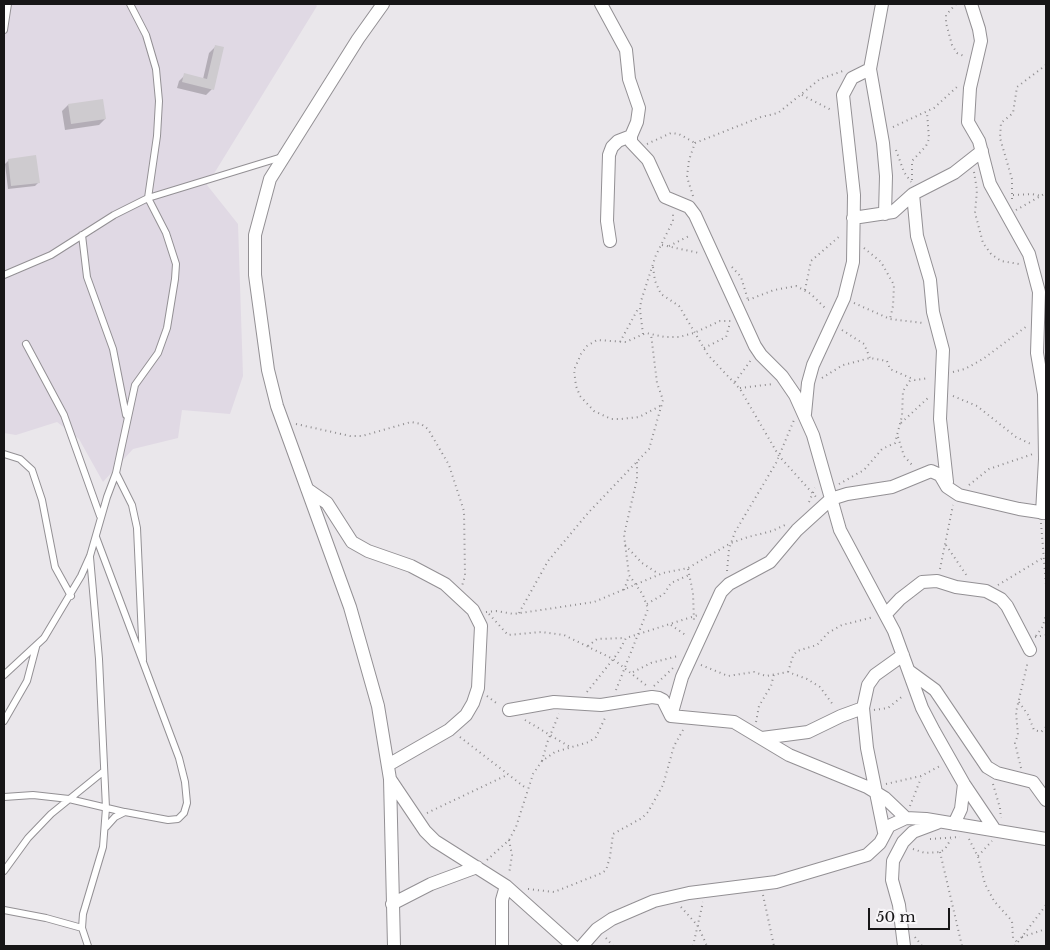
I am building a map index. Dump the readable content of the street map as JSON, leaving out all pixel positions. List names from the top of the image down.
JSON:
{
  "scale_bar": "50 m"
}
